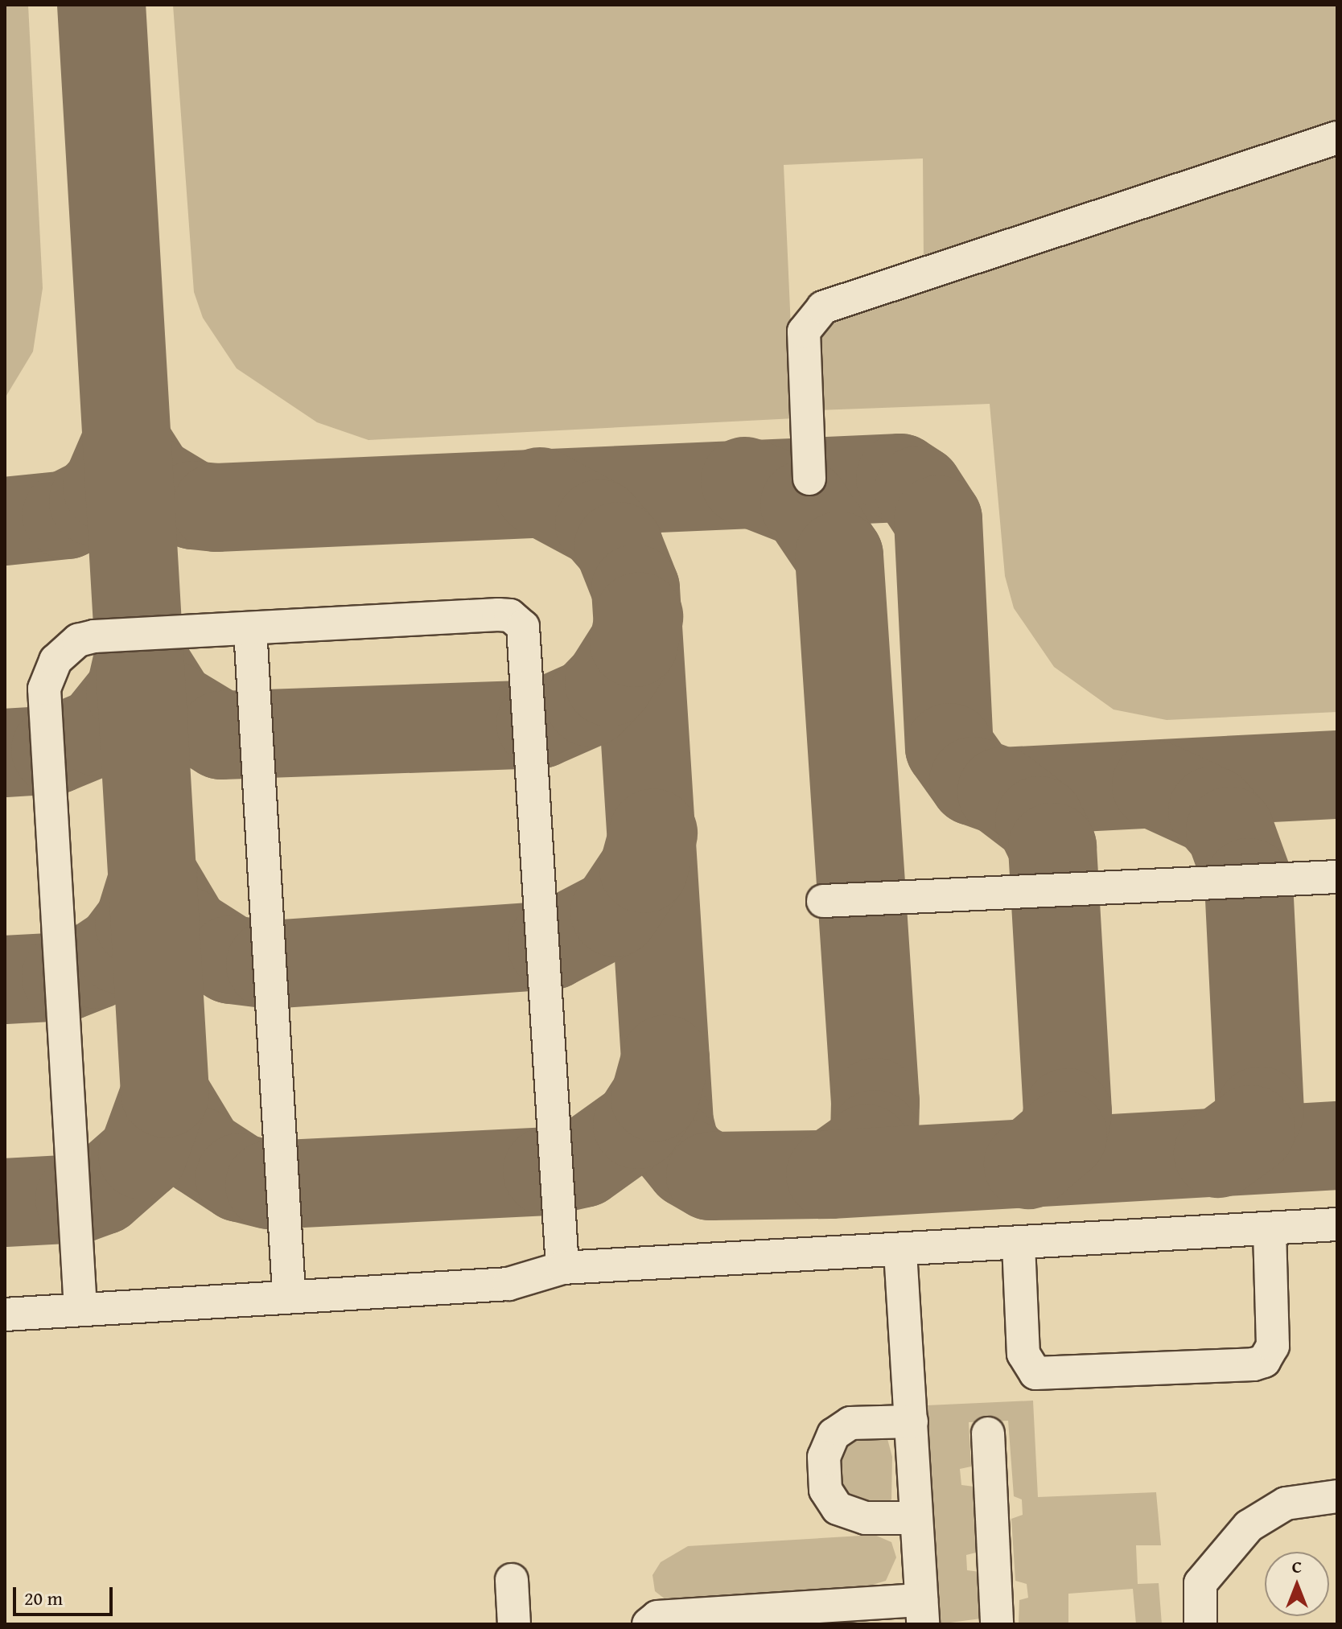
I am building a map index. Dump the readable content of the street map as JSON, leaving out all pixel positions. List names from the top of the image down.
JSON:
{
  "scale_bar": "20 m",
  "north": "top"
}
